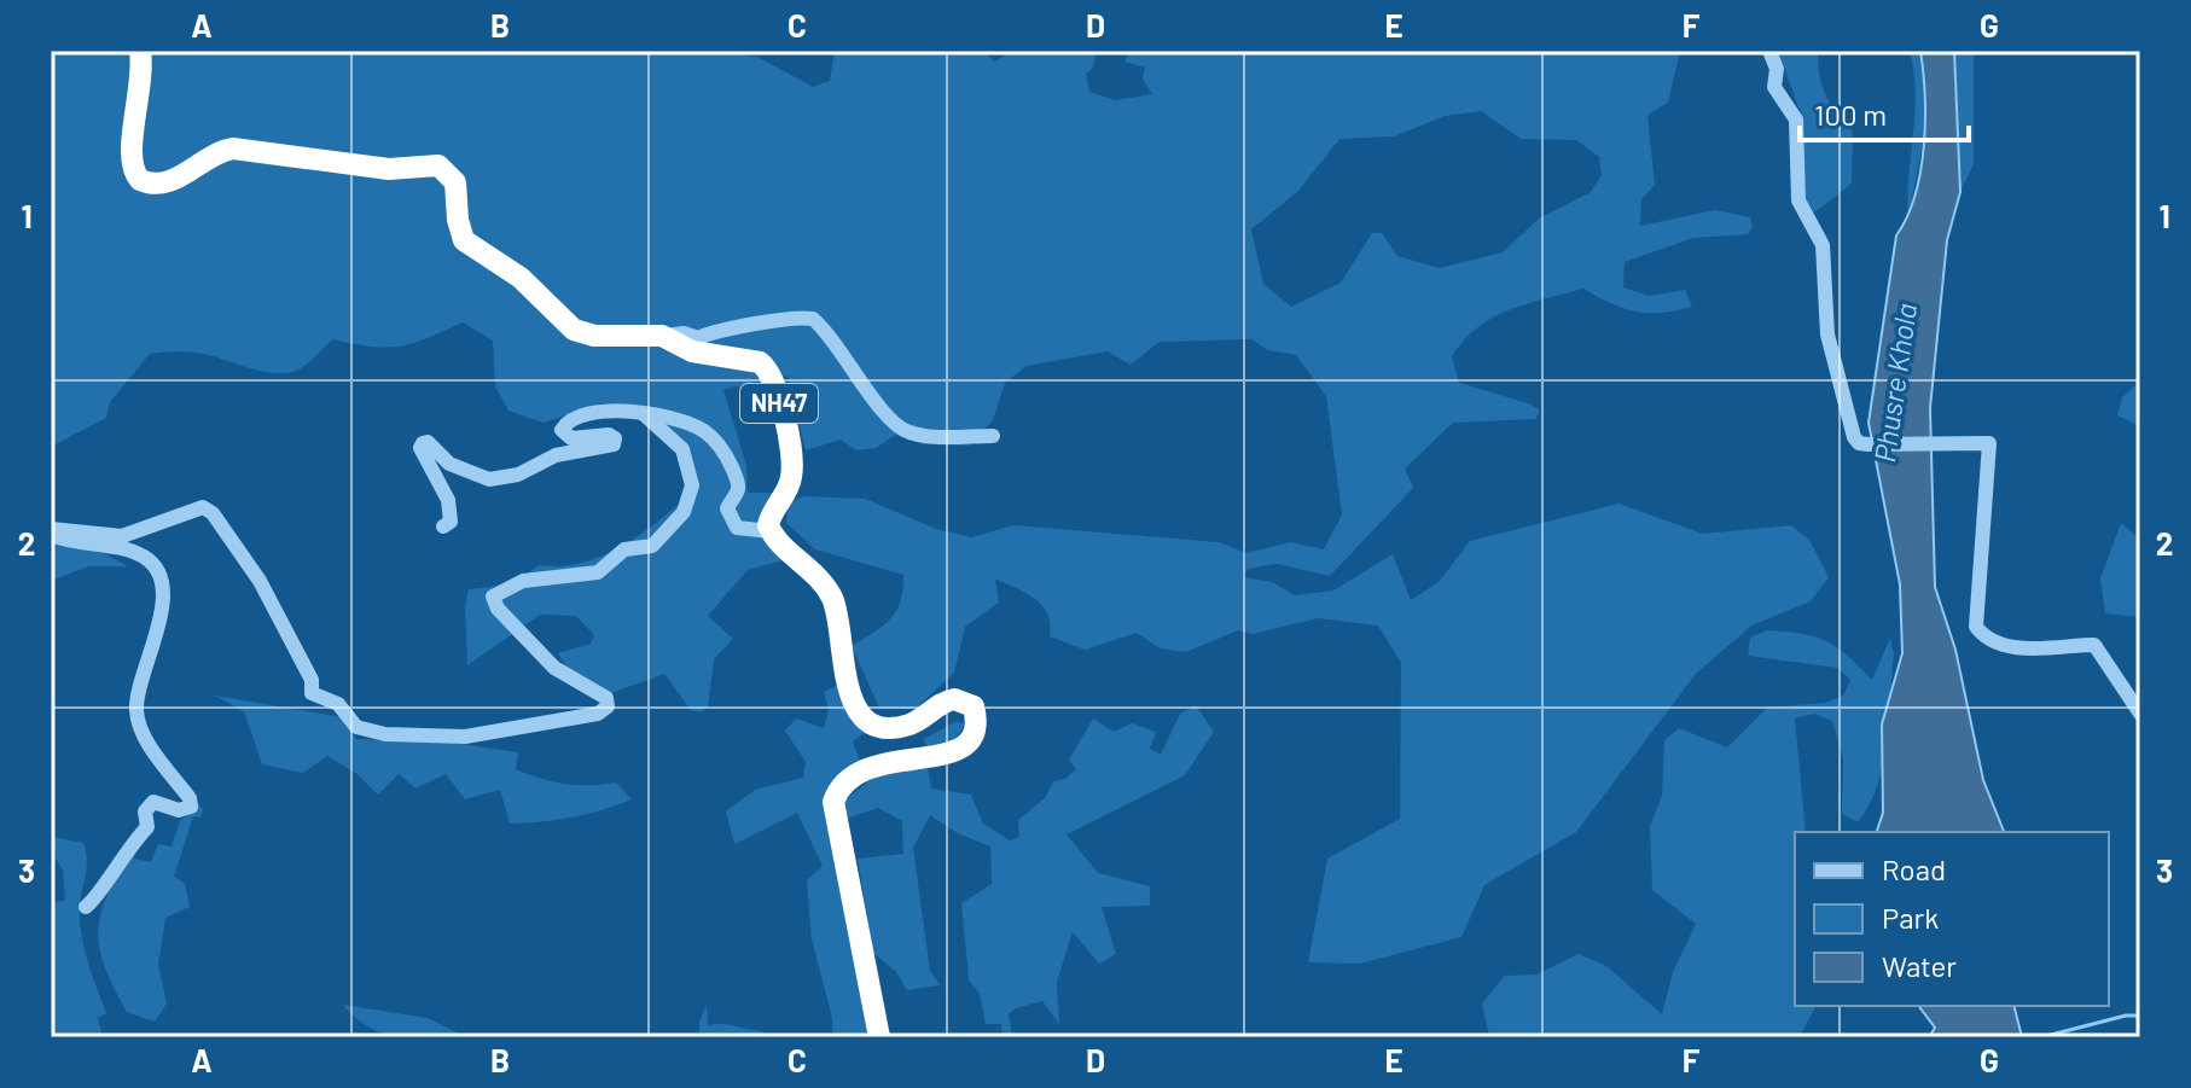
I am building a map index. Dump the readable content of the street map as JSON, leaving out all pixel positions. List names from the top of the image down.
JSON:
{
  "streets": {
    "highway": ["NH47"]
  },
  "water": ["Phusre Khola"],
  "legend": ["Road", "Park", "Water"],
  "scale_bar": "100 m",
  "grid": {
    "columns": [
      "A",
      "B",
      "C",
      "D",
      "E",
      "F",
      "G"
    ],
    "rows": ["1", "2", "3"]
  }
}
